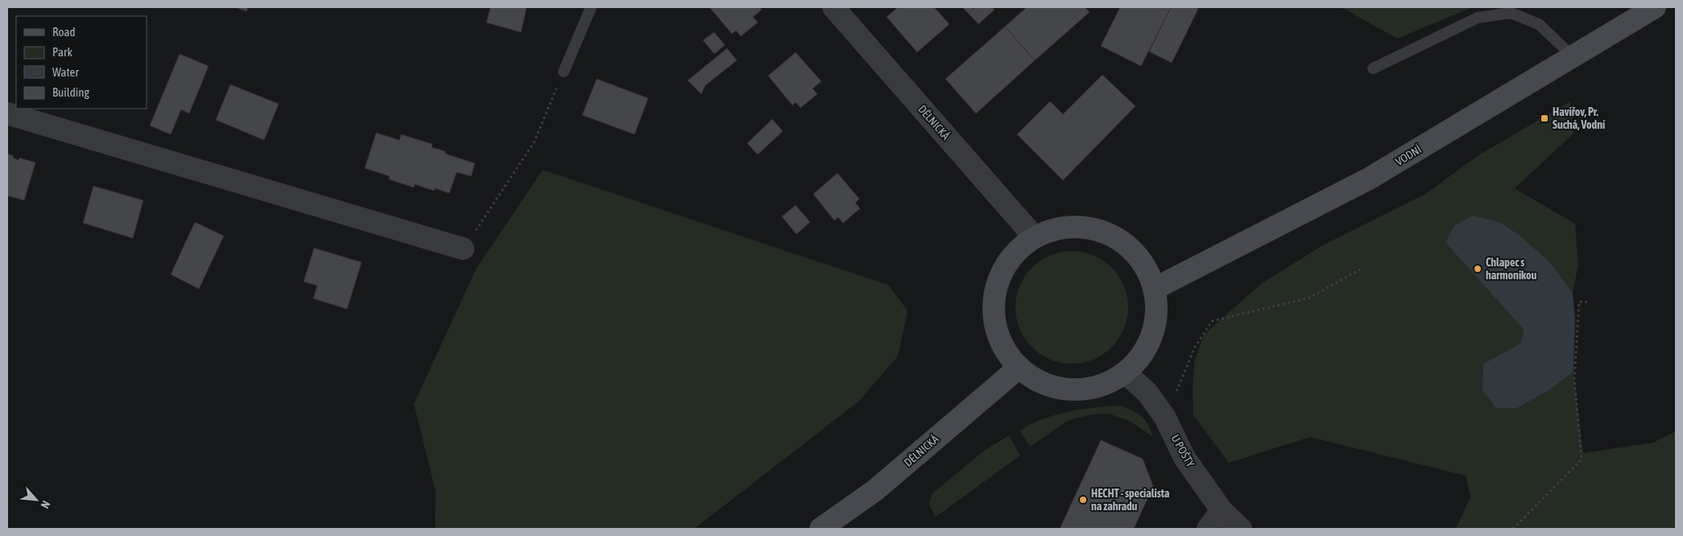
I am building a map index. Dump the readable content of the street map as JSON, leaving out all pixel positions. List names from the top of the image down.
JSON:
{
  "streets": {
    "main road": ["DĚLNICKÁ", "VODNÍ"],
    "street": ["U POŠTY"]
  },
  "places": {
    "transit": ["Havířov, Pr. Suchá, Vodní"],
    "other": ["Chlapec s harmonikou", "HECHT - specialista na zahradu"]
  },
  "legend": [
    "Road",
    "Park",
    "Water",
    "Building"
  ],
  "north": "bottom right"
}
